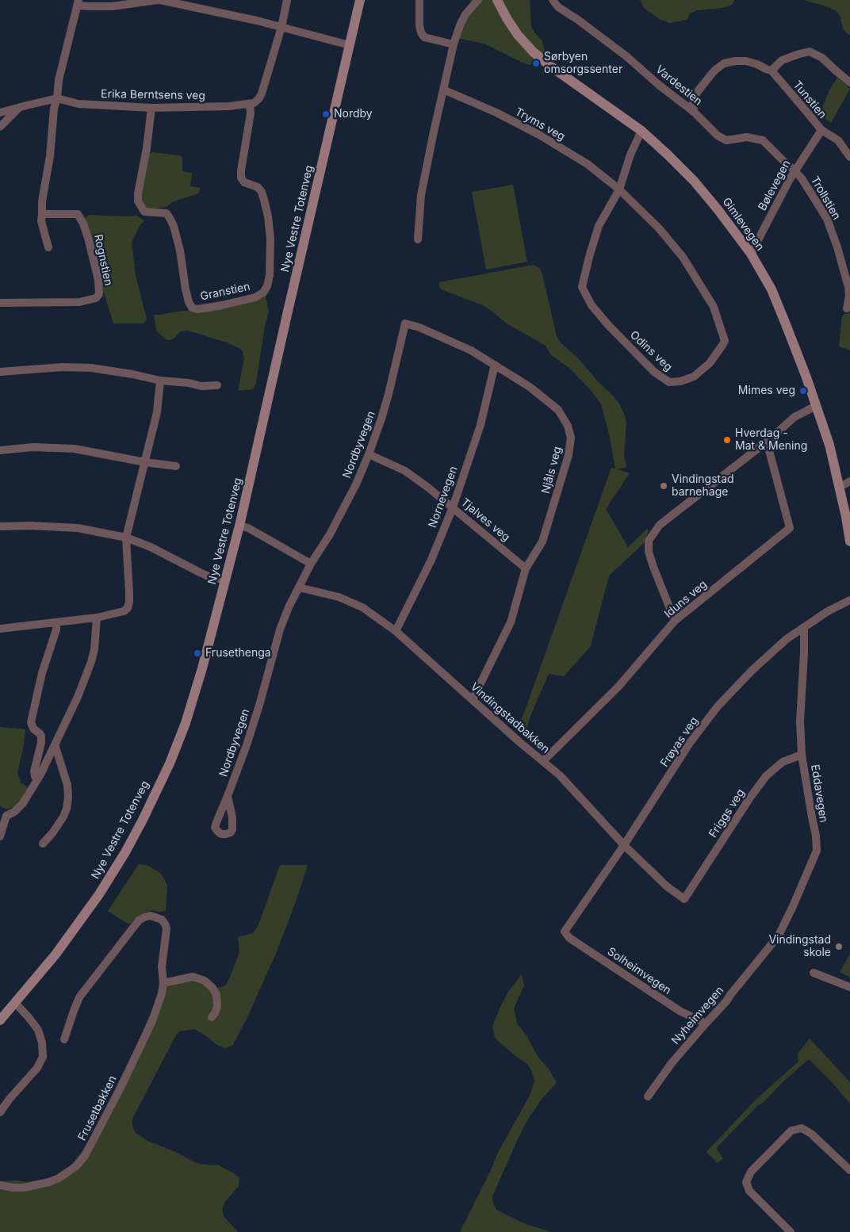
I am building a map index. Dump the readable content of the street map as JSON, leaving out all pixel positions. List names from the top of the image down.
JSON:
{
  "streets": {
    "main road": ["Nye Vestre Totenveg", "Gimlevegen"],
    "street": [
      "Vardestien",
      "Erika Berntsens veg",
      "Tunstien",
      "Tryms veg",
      "Bølevegen",
      "Trollstien",
      "Rognstien",
      "Granstien",
      "Odins veg",
      "Nordbyvegen",
      "Njåls veg",
      "Nornevegen",
      "Tjalves veg",
      "Iduns veg",
      "Vindingstadbakken",
      "Frøyas veg",
      "Eddavegen",
      "Friggs veg",
      "Solheimvegen",
      "Nyheimvegen",
      "Frusetbakken"
    ]
  },
  "crossings": [
    ["Vardestien", "Tunstien"],
    ["Vardestien", "Bølevegen"],
    ["Vardestien", "Trollstien"],
    ["Erika Berntsens veg", "Granstien"],
    ["Tunstien", "Bølevegen"],
    ["Tryms veg", "Odins veg"],
    ["Bølevegen", "Trollstien"],
    ["Bølevegen", "Gimlevegen"],
    ["Gimlevegen", "Odins veg"],
    ["Nordbyvegen", "Njåls veg"],
    ["Nordbyvegen", "Tjalves veg"],
    ["Nordbyvegen", "Vindingstadbakken"],
    ["Njåls veg", "Nornevegen"],
    ["Njåls veg", "Tjalves veg"],
    ["Njåls veg", "Vindingstadbakken"],
    ["Nornevegen", "Tjalves veg"],
    ["Nornevegen", "Vindingstadbakken"],
    ["Iduns veg", "Vindingstadbakken"],
    ["Vindingstadbakken", "Frøyas veg"],
    ["Vindingstadbakken", "Friggs veg"],
    ["Frøyas veg", "Eddavegen"],
    ["Frøyas veg", "Solheimvegen"],
    ["Eddavegen", "Friggs veg"],
    ["Eddavegen", "Nyheimvegen"],
    ["Solheimvegen", "Nyheimvegen"]
  ],
  "places": [
    "Sørbyen omsorgssenter",
    "Nordby",
    "Mimes veg",
    "Hverdag - Mat & Mening",
    "Vindingstad barnehage",
    "Frusethenga",
    "Vindingstad skole"
  ]
}
